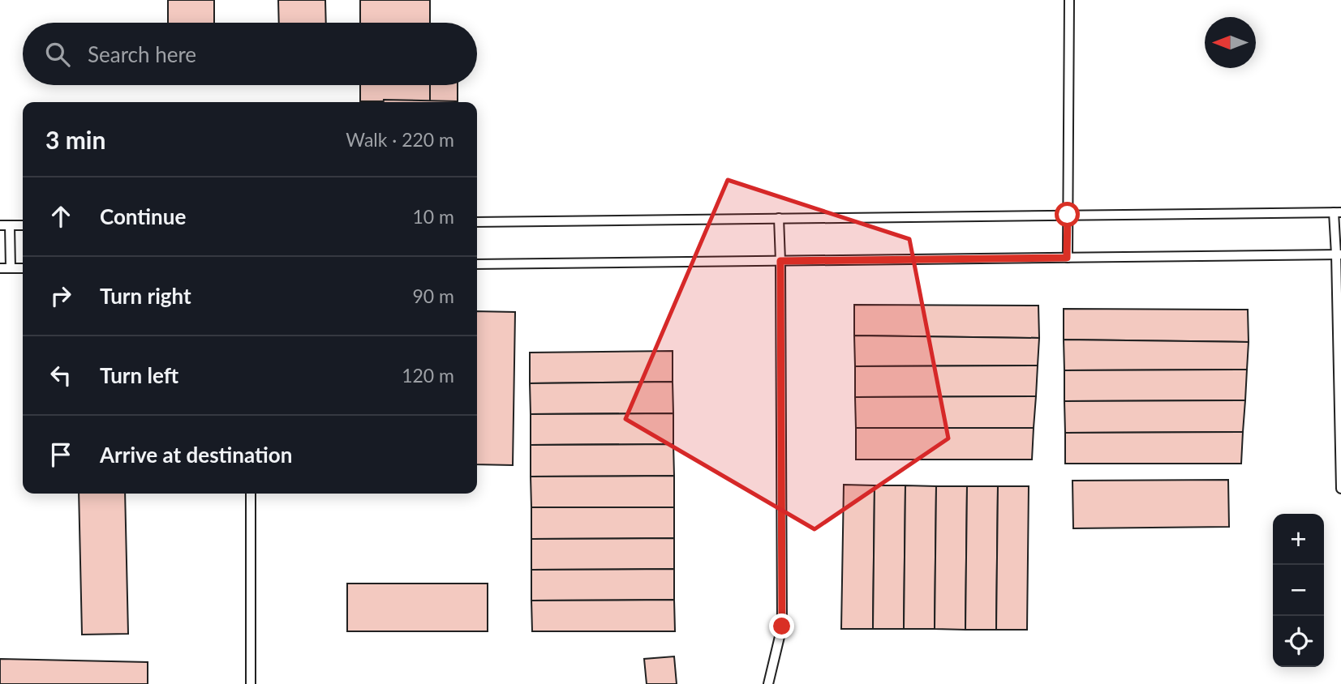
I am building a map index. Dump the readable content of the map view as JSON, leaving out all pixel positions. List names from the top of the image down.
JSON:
{
  "north": "left",
  "page": {
    "search": "Search here",
    "heading": ["3 min", "Walk · 220 m"],
    "list": [
      ["Continue", "10 m"],
      ["Turn right", "90 m"],
      ["Turn left", "120 m"],
      "Arrive at destination"
    ],
    "map_buttons": ["+", "−"]
  }
}
